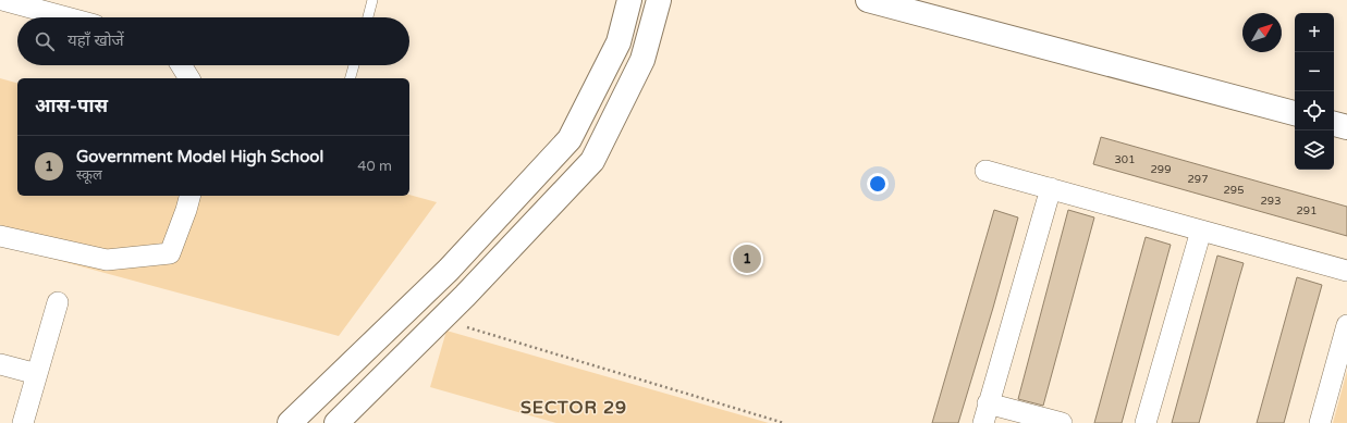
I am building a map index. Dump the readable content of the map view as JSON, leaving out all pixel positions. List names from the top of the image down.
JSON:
{
  "districts": ["SECTOR 29"],
  "house_numbers": [
    "301",
    "299",
    "297",
    "295",
    "293",
    "291"
  ],
  "north": "top right",
  "page": {
    "map_buttons": ["+", "−"],
    "search": "यहाँ खोजें",
    "heading": "आस-पास",
    "list": [
      {
        "mark": "1",
        "name": "Government Model High School",
        "note": "स्कूल",
        "value": "40 m"
      }
    ],
    "pins": "1"
  }
}
